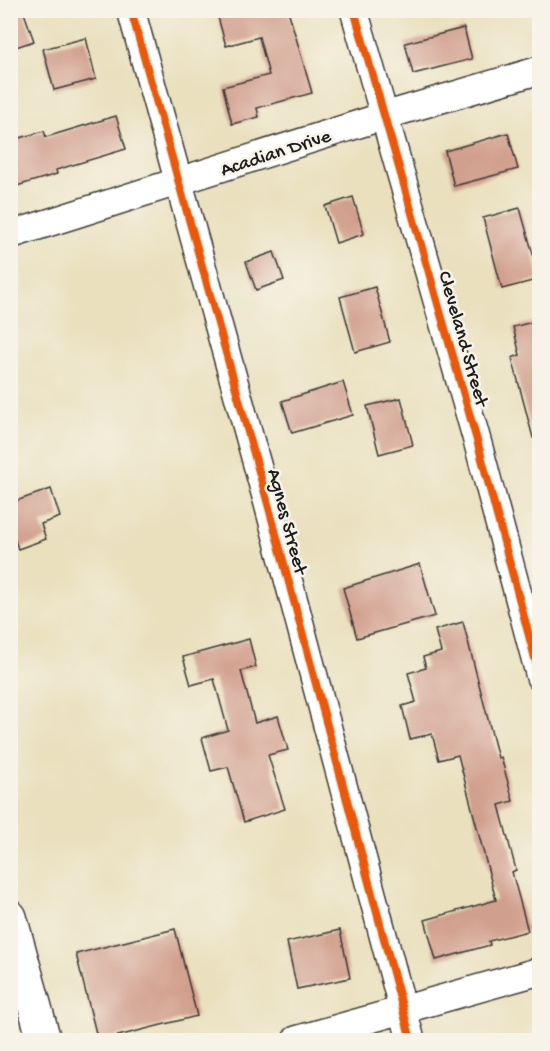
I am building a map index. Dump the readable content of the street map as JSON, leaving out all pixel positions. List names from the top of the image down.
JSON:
{
  "streets": {
    "street": ["Acadian Drive", "Cleveland Street", "Agnes Street"]
  },
  "crossings": [
    ["Acadian Drive", "Cleveland Street"],
    ["Acadian Drive", "Agnes Street"]
  ]
}
